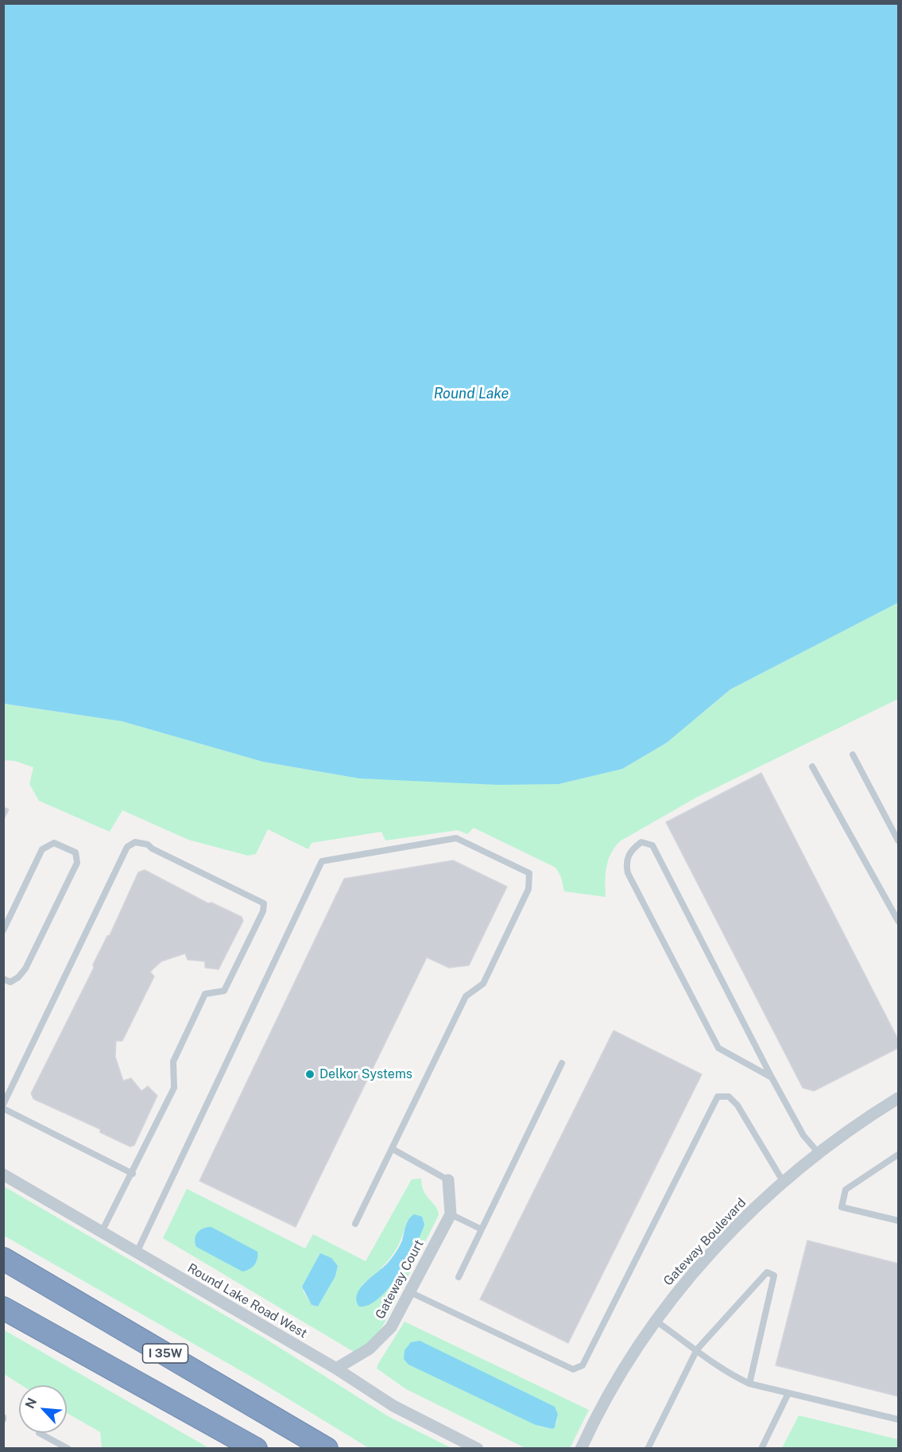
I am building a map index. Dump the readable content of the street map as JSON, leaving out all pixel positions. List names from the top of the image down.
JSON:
{
  "streets": {
    "highway": ["I 35W"],
    "street": ["Gateway Boulevard", "Gateway Court", "Round Lake Road West"]
  },
  "crossings": [
    ["Gateway Court", "Round Lake Road West"]
  ],
  "water": ["Round Lake"],
  "places": ["Delkor Systems"],
  "north": "top left"
}
